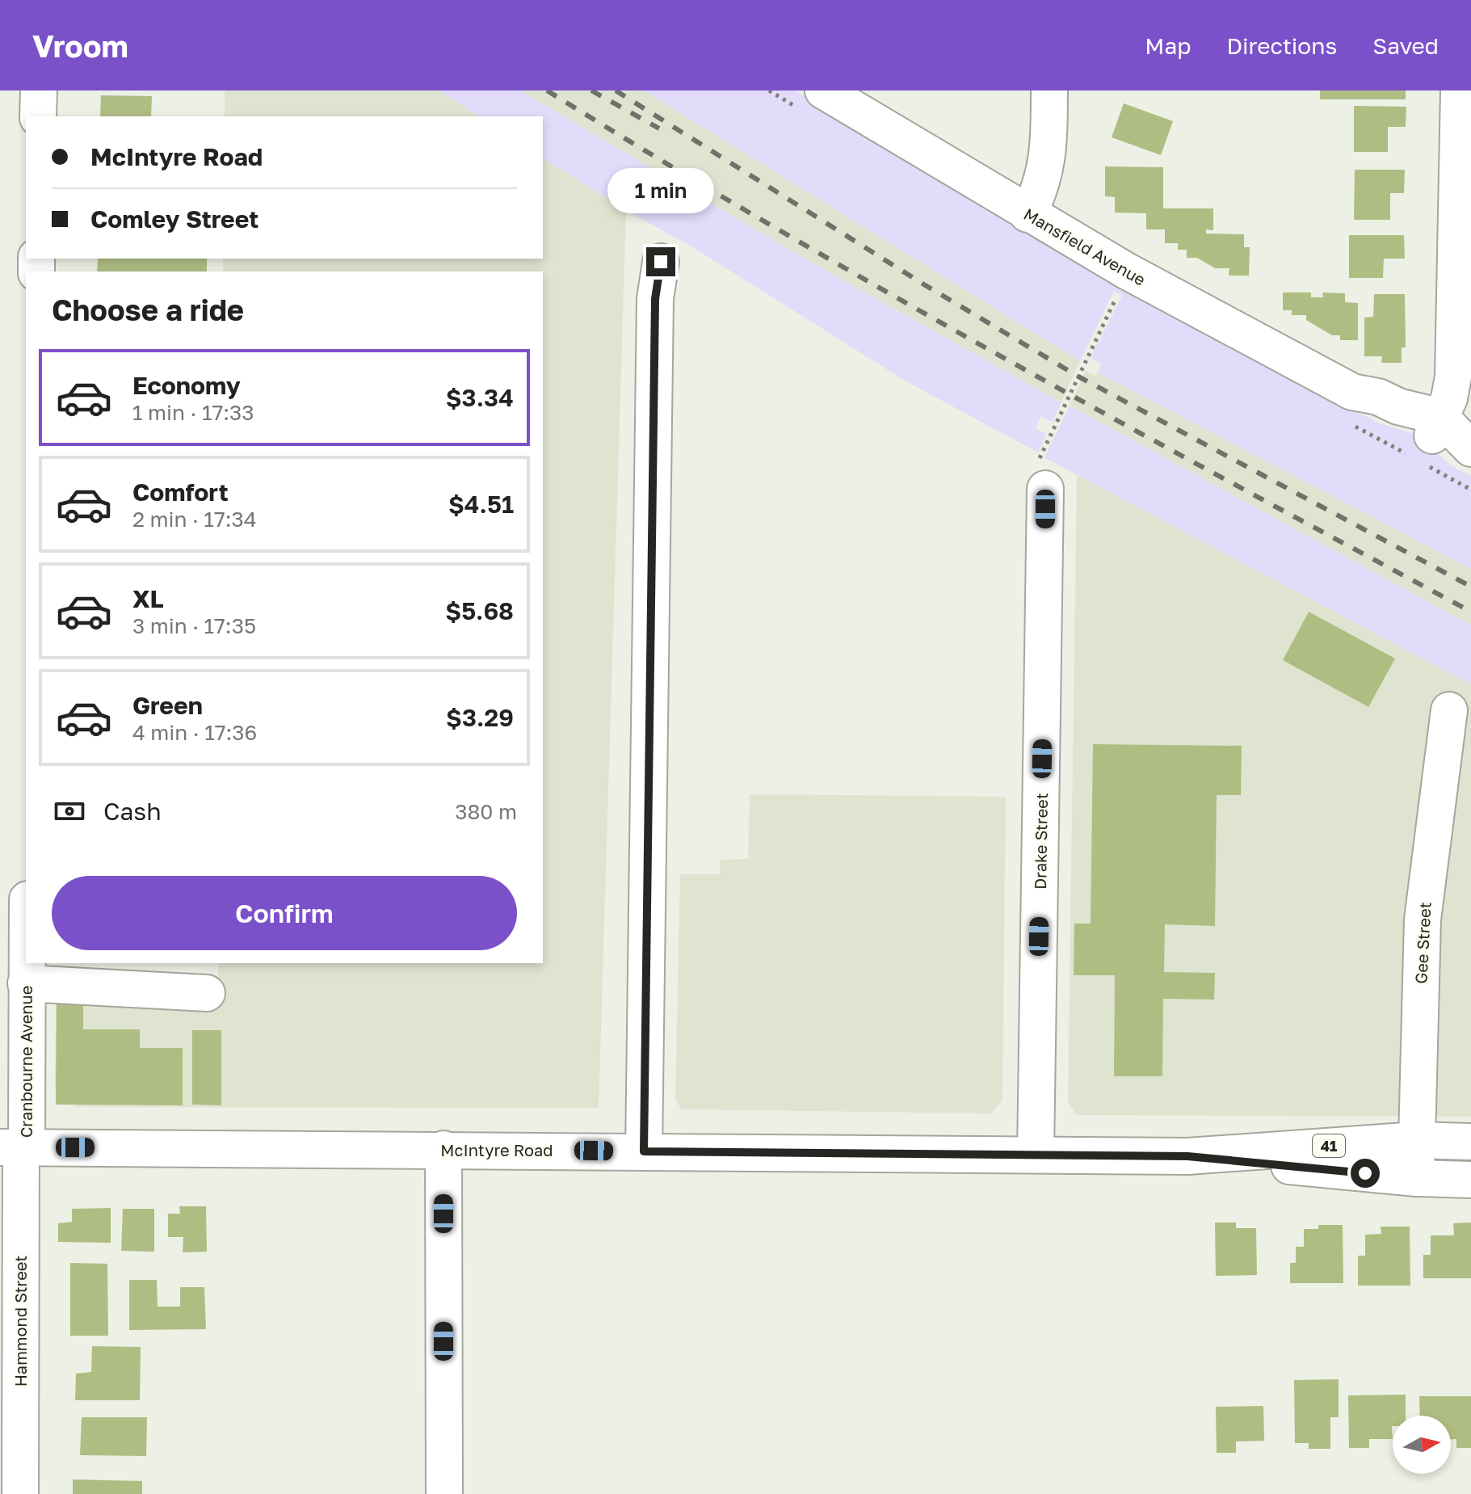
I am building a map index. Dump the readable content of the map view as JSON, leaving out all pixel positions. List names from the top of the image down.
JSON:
{
  "streets": {
    "street": [
      "Mansfield Avenue",
      "Drake Street",
      "Gee Street",
      "Cranbourne Avenue",
      "41",
      "McIntyre Road",
      "Hammond Street"
    ]
  },
  "crossings": [
    ["Drake Street", "McIntyre Road"],
    ["Gee Street", "McIntyre Road"],
    ["Cranbourne Avenue", "McIntyre Road"],
    ["Cranbourne Avenue", "Hammond Street"],
    ["McIntyre Road", "Hammond Street"]
  ],
  "north": "right",
  "page": {
    "header": "Vroom",
    "nav": ["Map", "Directions", "Saved"],
    "banner": ["McIntyre Road", "Comley Street"],
    "bubble": "1 min",
    "heading": "Choose a ride",
    "list": [
      {
        "name": "Economy",
        "note": "1 min · 17:33",
        "value": "$3.34"
      },
      {
        "name": "Comfort",
        "note": "2 min · 17:34",
        "value": "$4.51"
      },
      {
        "name": "XL",
        "note": "3 min · 17:35",
        "value": "$5.68"
      },
      {
        "name": "Green",
        "note": "4 min · 17:36",
        "value": "$3.29"
      }
    ],
    "pay": ["Cash", "380 m"],
    "buttons": "Confirm"
  }
}
